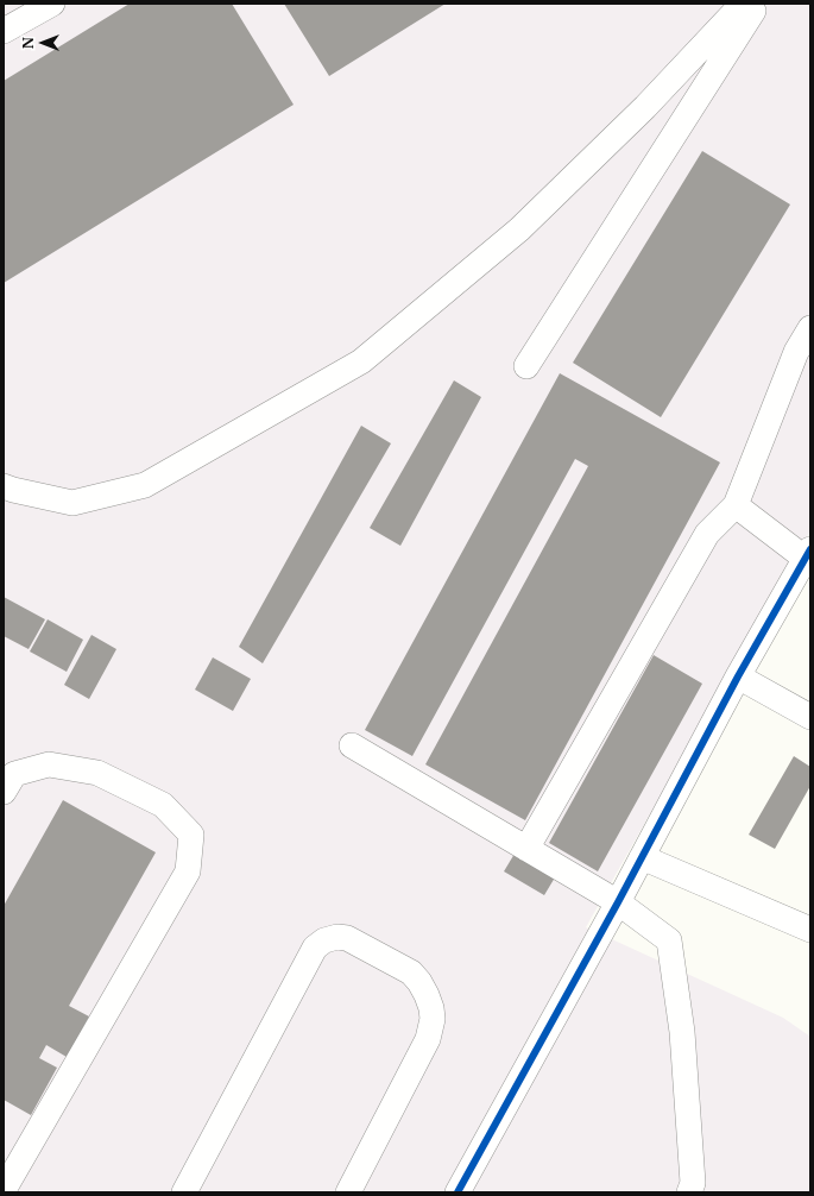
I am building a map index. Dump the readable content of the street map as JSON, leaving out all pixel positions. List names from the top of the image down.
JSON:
{
  "north": "left"
}
